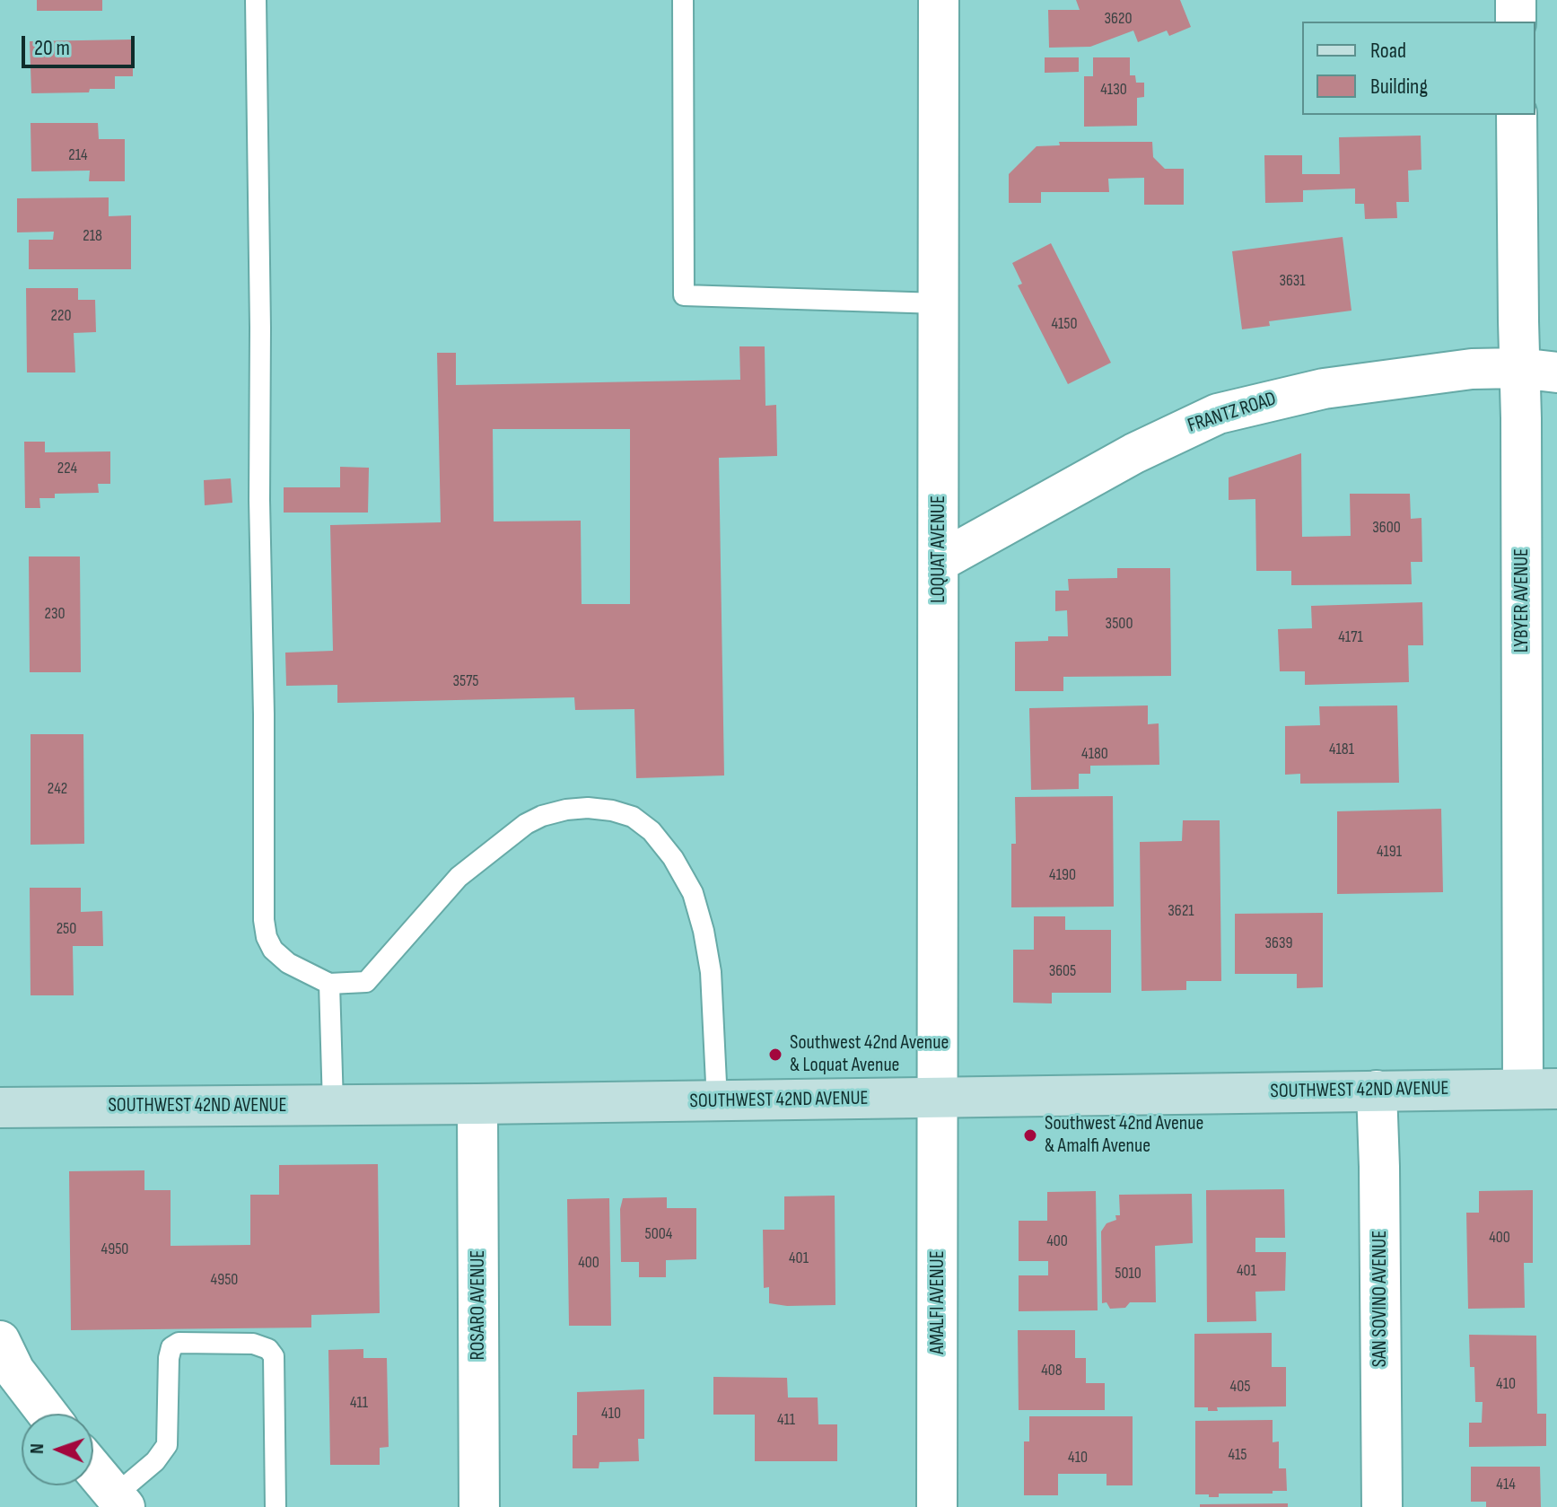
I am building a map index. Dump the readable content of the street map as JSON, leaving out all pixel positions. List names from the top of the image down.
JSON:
{
  "streets": {
    "main road": ["SOUTHWEST 42ND AVENUE"],
    "street": [
      "FRANTZ ROAD",
      "LOQUAT AVENUE",
      "LYBYER AVENUE",
      "SAN SOVINO AVENUE",
      "AMALFI AVENUE",
      "ROSARO AVENUE"
    ]
  },
  "crossings": [
    ["FRANTZ ROAD", "LOQUAT AVENUE"],
    ["FRANTZ ROAD", "LYBYER AVENUE"],
    ["LOQUAT AVENUE", "SOUTHWEST 42ND AVENUE"],
    ["LOQUAT AVENUE", "AMALFI AVENUE"],
    ["LYBYER AVENUE", "SOUTHWEST 42ND AVENUE"],
    ["SOUTHWEST 42ND AVENUE", "SAN SOVINO AVENUE"],
    ["SOUTHWEST 42ND AVENUE", "AMALFI AVENUE"],
    ["SOUTHWEST 42ND AVENUE", "ROSARO AVENUE"]
  ],
  "places": ["Southwest 42nd Avenue & Loquat Avenue", "Southwest 42nd Avenue & Amalfi Avenue"],
  "house_numbers": [
    "3620",
    "4130",
    "214",
    "218",
    "3631",
    "220",
    "4150",
    "224",
    "3600",
    "230",
    "3500",
    "4171",
    "3575",
    "4181",
    "4180",
    "242",
    "4191",
    "4190",
    "3621",
    "250",
    "3639",
    "3605",
    "5004",
    "400",
    "400",
    "4950",
    "401",
    "400",
    "401",
    "5010",
    "4950",
    "408",
    "410",
    "405",
    "411",
    "410",
    "411",
    "415",
    "410",
    "414"
  ],
  "legend": ["Road", "Building"],
  "scale_bar": "20 m",
  "north": "left"
}
